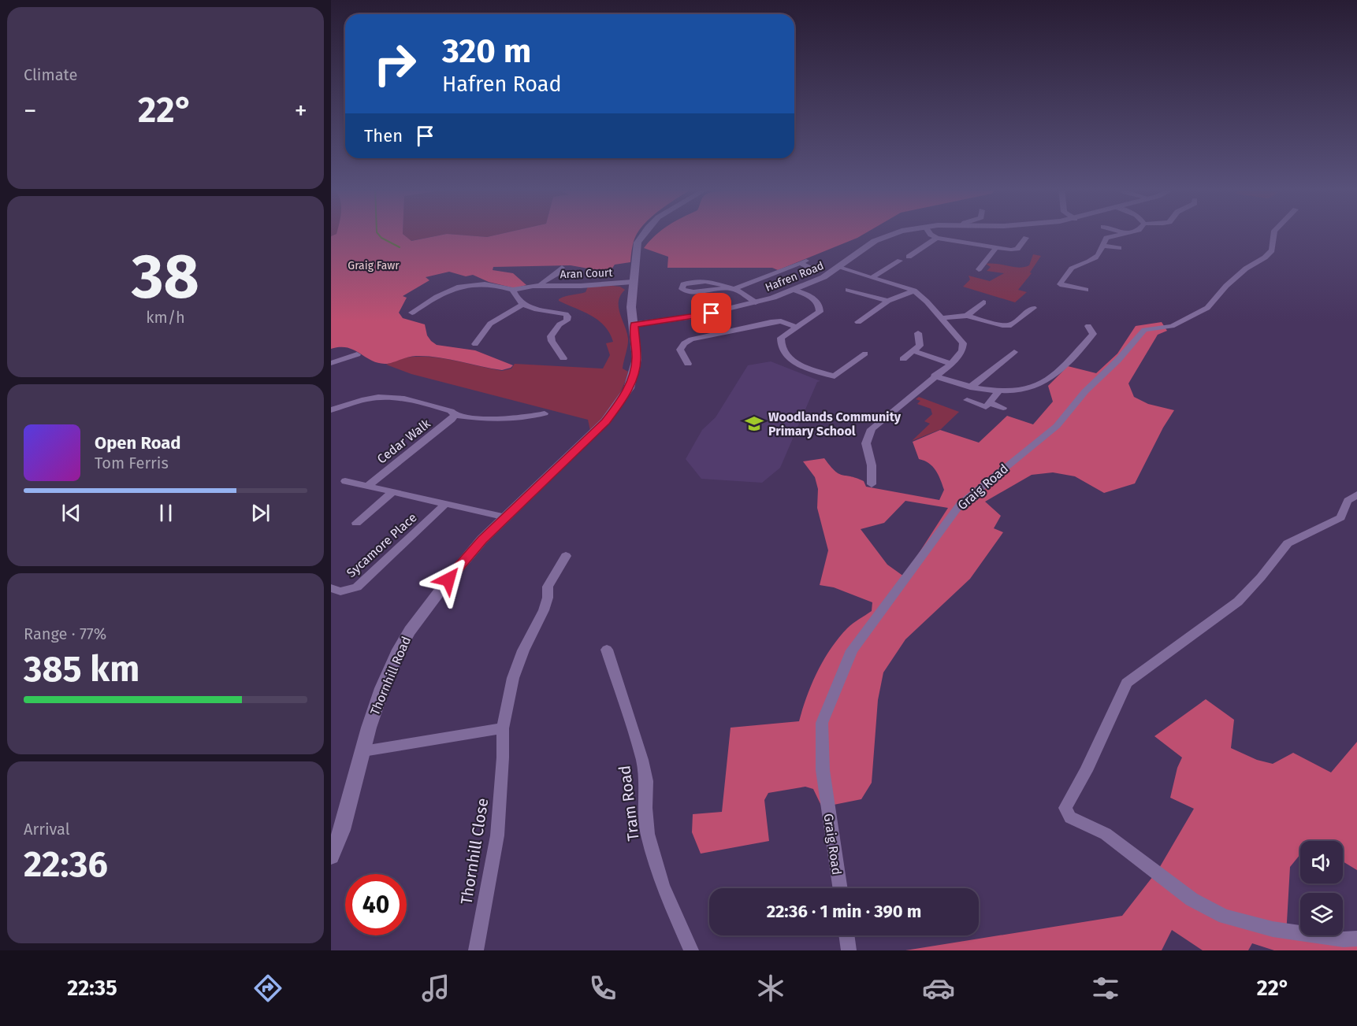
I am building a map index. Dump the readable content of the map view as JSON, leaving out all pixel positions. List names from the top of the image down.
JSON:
{
  "streets": {
    "street": [
      "Aran Court",
      "Hafren Road",
      "Cedar Walk",
      "Graig Road",
      "Sycamore Place",
      "Thornhill Road",
      "Tram Road",
      "Thornhill Close"
    ]
  },
  "crossings": [
    ["Aran Court", "Thornhill Road"],
    ["Hafren Road", "Thornhill Road"],
    ["Cedar Walk", "Sycamore Place"],
    ["Sycamore Place", "Thornhill Road"]
  ],
  "parks": ["Graig Fawr"],
  "places": {
    "school or university": ["Woodlands Community Primary School"]
  },
  "page": {
    "tile": [
      "Climate",
      ["38", "km/h"],
      ["Range · 77%", "385 km"],
      ["Arrival", "22:36"]
    ],
    "turn": ["320 m", "Hafren Road"],
    "heat": ["−", "22°", "+"],
    "then": "Then",
    "song": ["Open Road", "Tom Ferris"],
    "limit": "40",
    "trip": "22:36 · 1 min · 390 m",
    "tabs": ["22:35", "22°"]
  }
}
